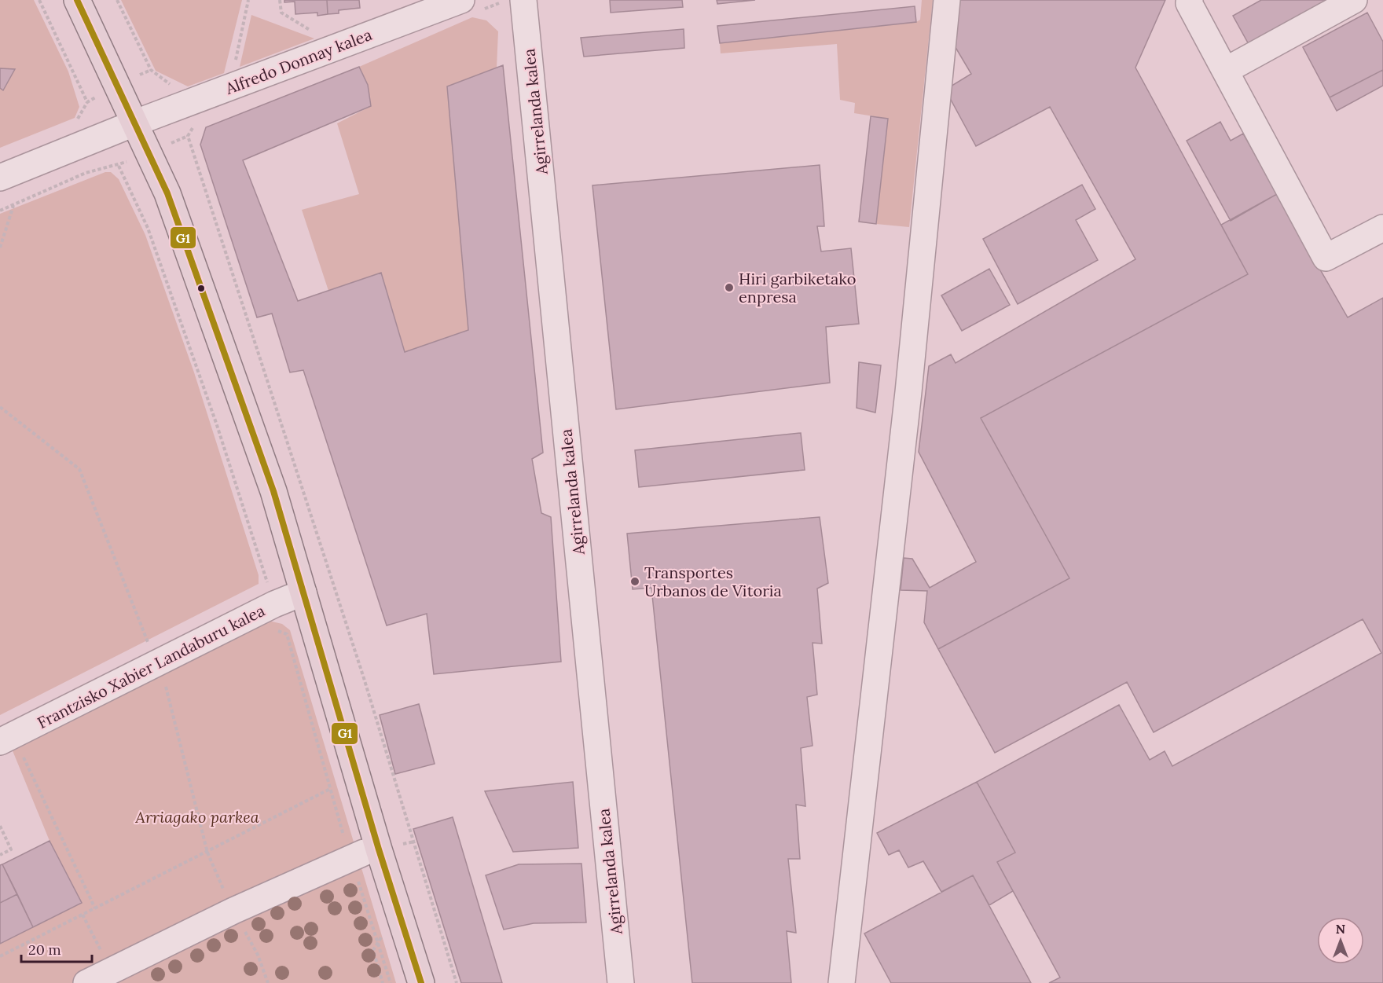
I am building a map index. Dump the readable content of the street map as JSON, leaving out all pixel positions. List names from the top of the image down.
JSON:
{
  "streets": {
    "street": ["Alfredo Donnay kalea", "Agirrelanda kalea", "Frantzisko Xabier Landaburu kalea"]
  },
  "parks": ["Arriagako parkea"],
  "places": ["Hiri garbiketako enpresa", "Transportes Urbanos de Vitoria"],
  "lines": ["transit line G1"],
  "scale_bar": "20 m",
  "north": "top"
}
